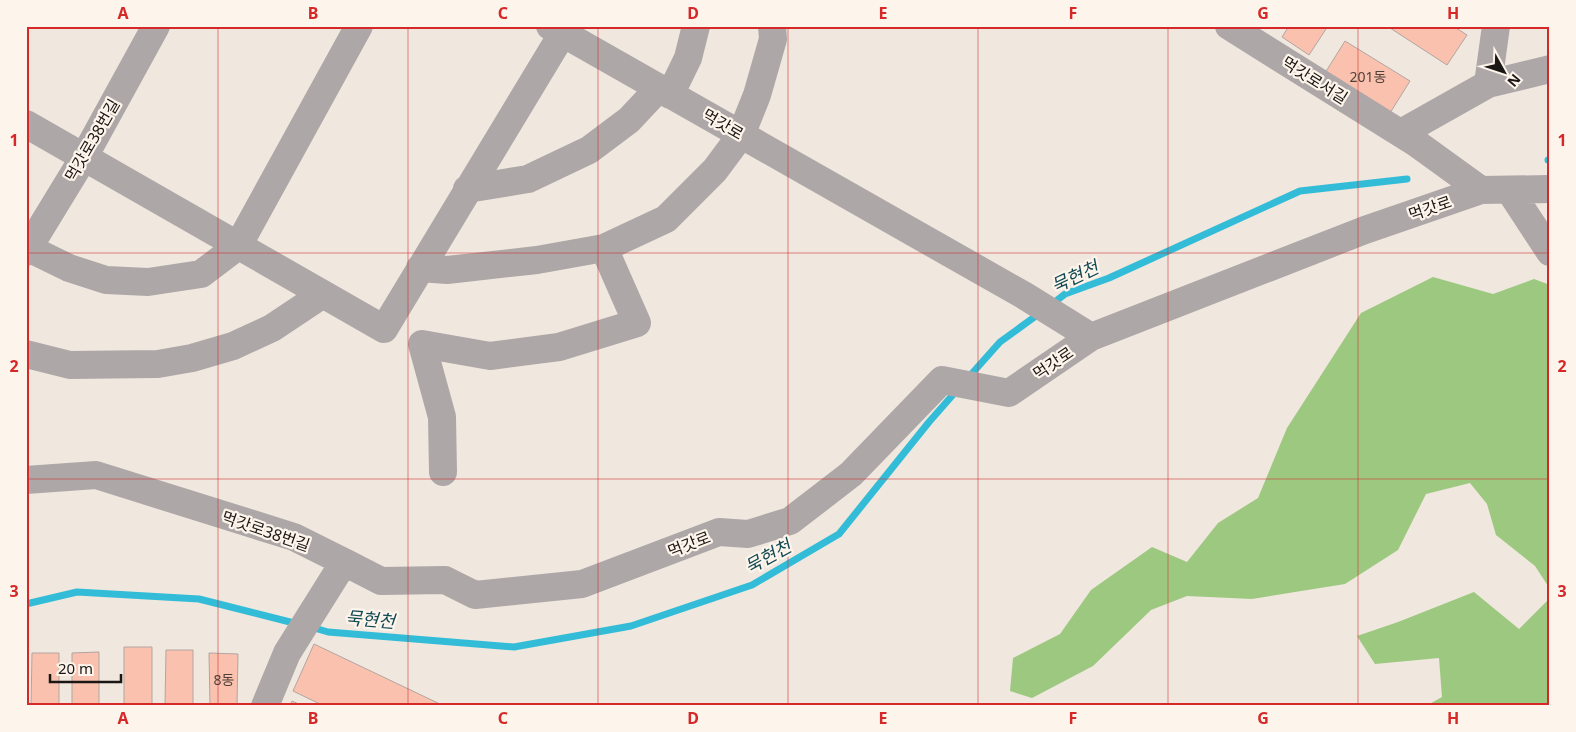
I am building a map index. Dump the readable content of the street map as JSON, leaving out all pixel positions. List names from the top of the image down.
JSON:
{
  "streets": {
    "street": ["먹갓로서길", "먹갓로", "먹갓로38번길"]
  },
  "crossings": [
    ["먹갓로서길", "먹갓로"],
    ["먹갓로", "먹갓로38번길"]
  ],
  "water": ["묵현천"],
  "house_numbers": ["201동", "8동"],
  "scale_bar": "20 m",
  "north": "bottom right",
  "grid": {
    "columns": [
      "A",
      "B",
      "C",
      "D",
      "E",
      "F",
      "G",
      "H"
    ],
    "rows": ["1", "2", "3"]
  }
}
